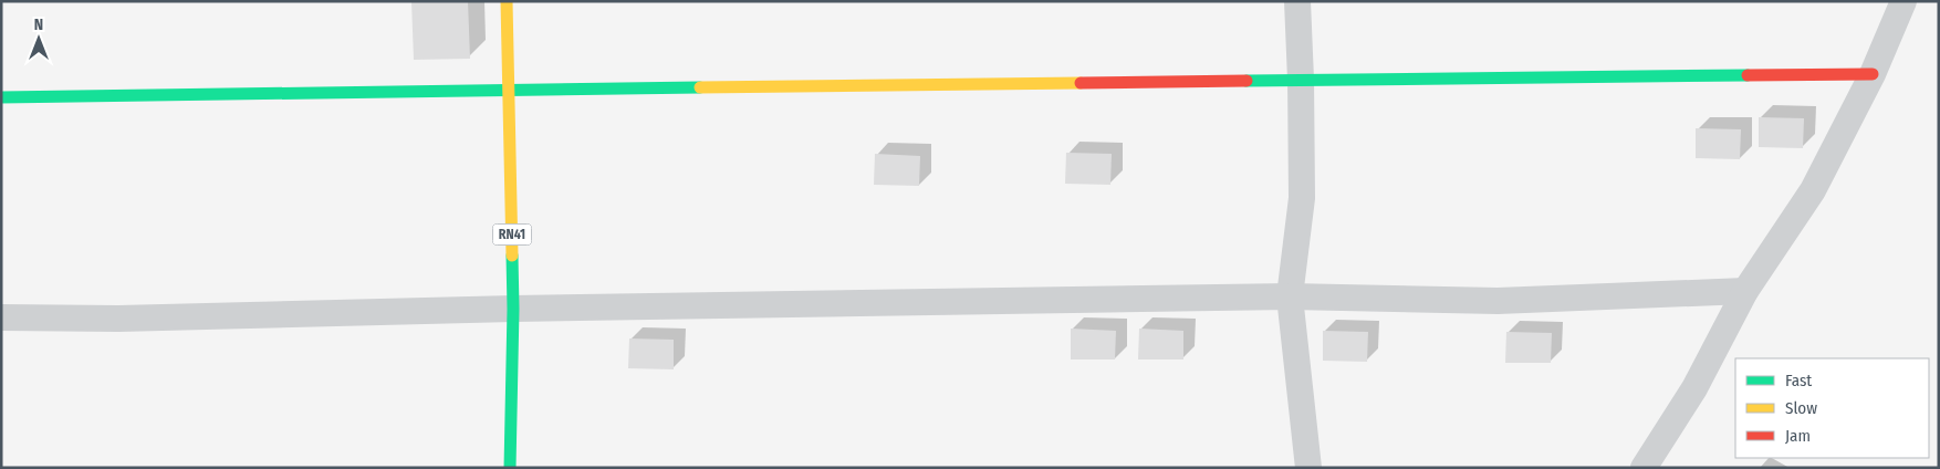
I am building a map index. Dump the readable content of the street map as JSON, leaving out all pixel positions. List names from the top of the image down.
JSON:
{
  "streets": {
    "street": ["RN41"]
  },
  "legend": ["Fast", "Slow", "Jam"],
  "north": "top"
}
